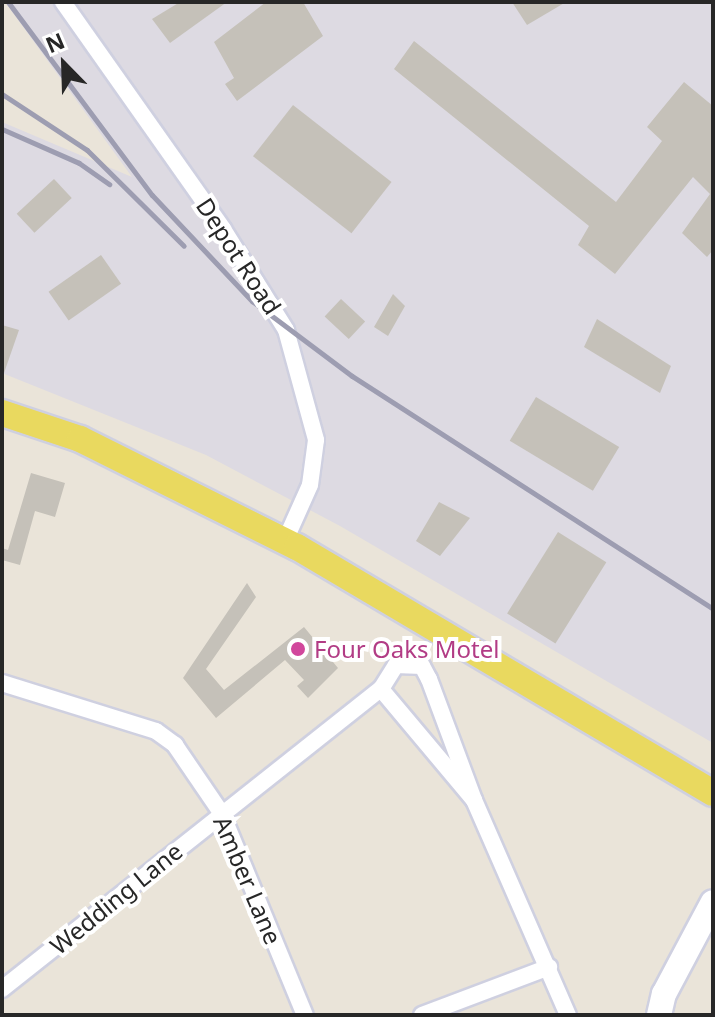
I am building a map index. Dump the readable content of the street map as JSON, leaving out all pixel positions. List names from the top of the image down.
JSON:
{
  "streets": {
    "street": ["Depot Road", "Amber Lane", "Wedding Lane"]
  },
  "crossings": [
    ["Amber Lane", "Wedding Lane"]
  ],
  "places": ["Four Oaks Motel"],
  "north": "top left"
}
